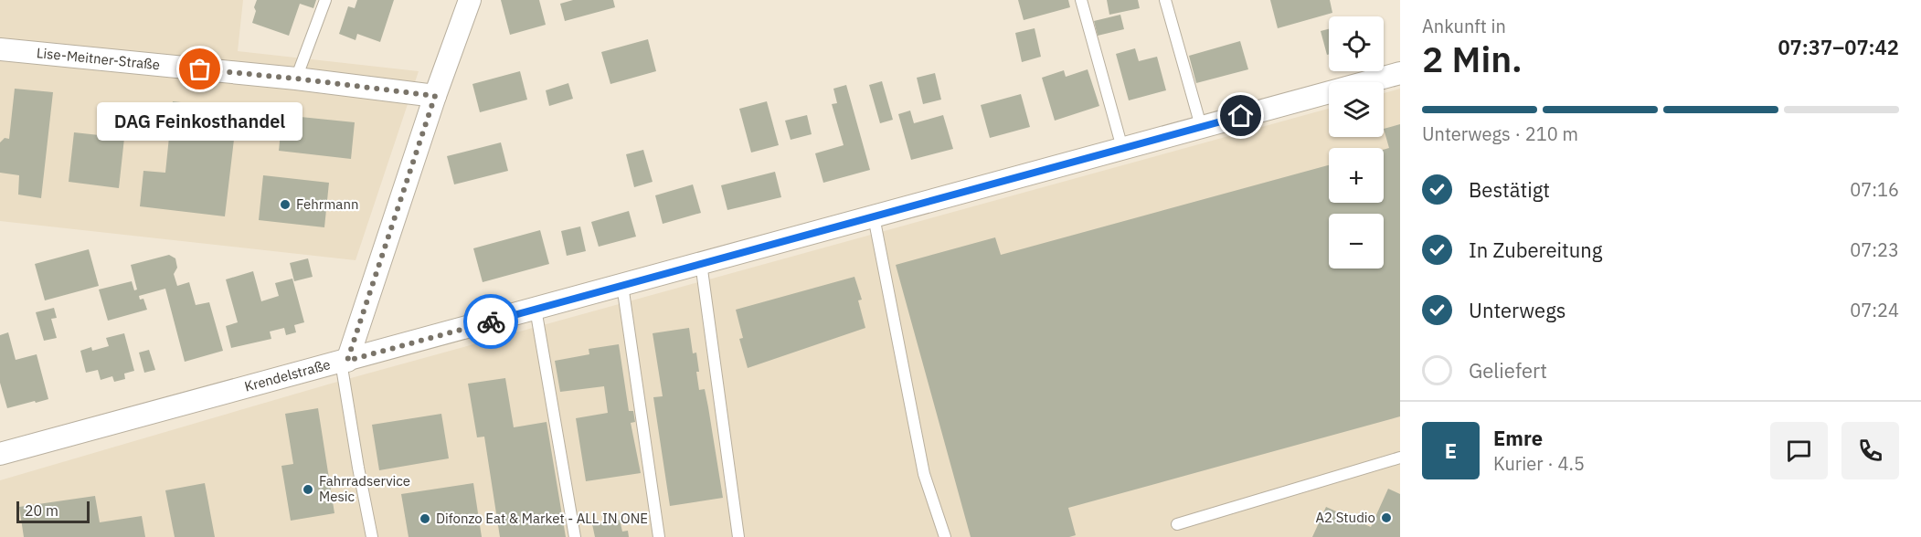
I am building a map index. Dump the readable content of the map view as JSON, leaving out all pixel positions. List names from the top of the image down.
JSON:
{
  "streets": {
    "street": ["Lise-Meitner-Straße", "Krendelstraße"]
  },
  "places": [
    "DAG Feinkosthandel",
    "Fehrmann",
    "Fahrradservice Mesic",
    "A2 Studio",
    "Difonzo Eat & Market - ALL IN ONE"
  ],
  "scale_bar": "20 m",
  "page": {
    "heading": ["2 Min.", "Ankunft in", "07:37–07:42"],
    "panel": ["Emre", "Kurier · 4.5"],
    "map_buttons": ["+", "−"],
    "bar": "Unterwegs · 210 m",
    "bubble": "DAG Feinkosthandel",
    "list": [
      ["Bestätigt", "07:16"],
      ["In Zubereitung", "07:23"],
      ["Unterwegs", "07:24"],
      "Geliefert"
    ],
    "round": "E",
    "scale": "20 m"
  }
}
